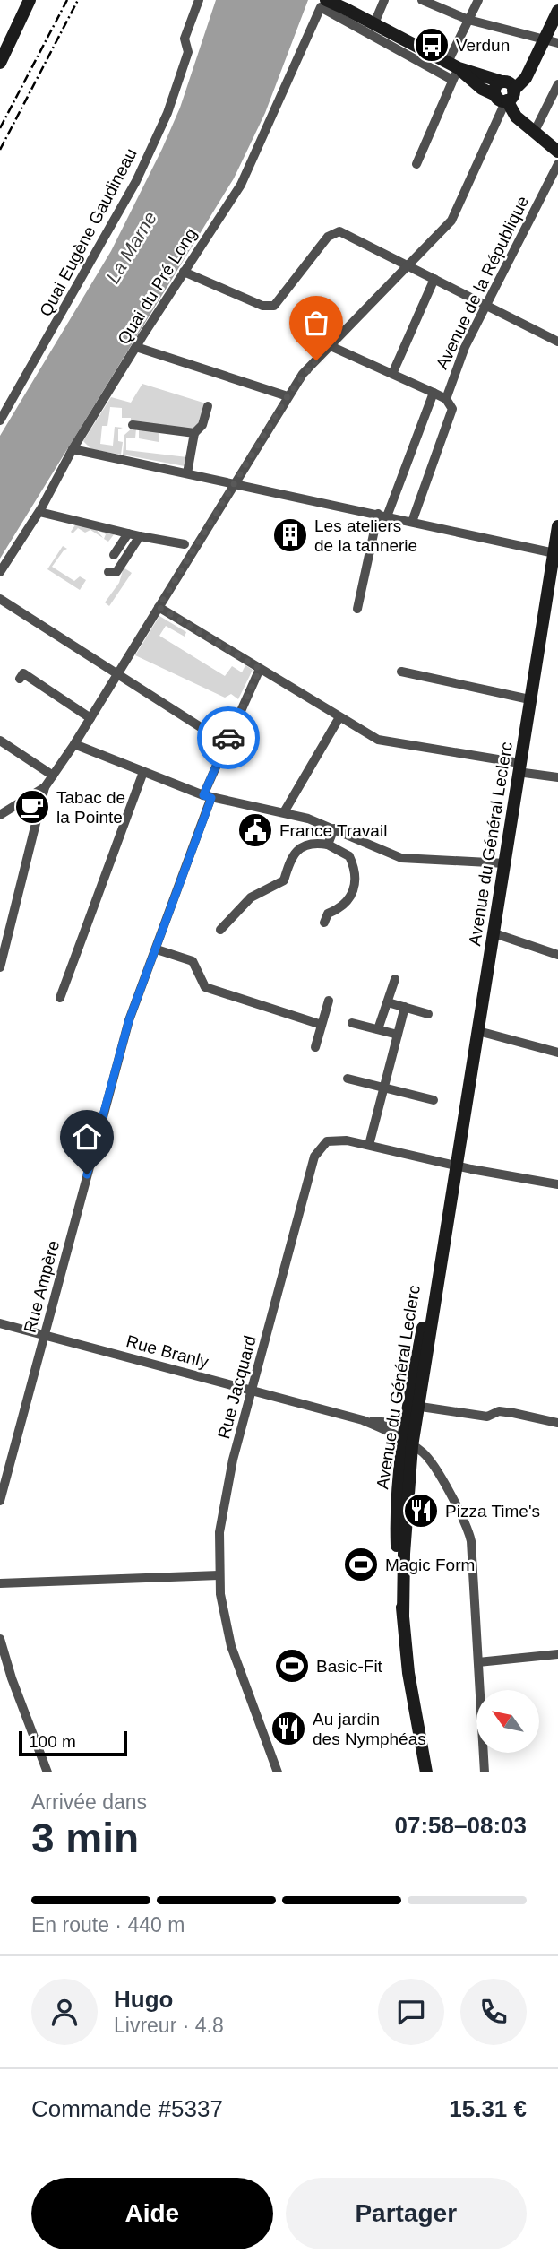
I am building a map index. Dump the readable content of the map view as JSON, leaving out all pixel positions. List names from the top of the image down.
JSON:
{
  "streets": {
    "main road": ["Avenue du Général Leclerc"],
    "street": [
      "Quai Eugène Gaudineau",
      "Avenue de la République",
      "Quai du Pré Long",
      "Rue Ampère",
      "Rue Branly",
      "Rue Jacquard"
    ]
  },
  "crossings": [
    ["Avenue du Général Leclerc", "Rue Branly"],
    ["Avenue du Général Leclerc", "Rue Jacquard"],
    ["Rue Ampère", "Rue Branly"],
    ["Rue Branly", "Rue Jacquard"]
  ],
  "water": ["La Marne"],
  "places": {
    "bus stop": ["Verdun"],
    "building": ["Les ateliers de la tannerie"],
    "cafe": ["Tabac de la Pointe"],
    "public building": ["France Travail"],
    "restaurant": ["Pizza Time's", "Au jardin des Nymphéas"],
    "sports": ["Magic Form", "Basic-Fit"]
  },
  "scale_bar": "100 m",
  "north": "top left",
  "page": {
    "scale": "100 m",
    "heading": ["3 min", "Arrivée dans", "07:58–08:03"],
    "panel": [
      "Hugo",
      "Livreur · 4.8",
      "Commande #5337",
      "15.31 €"
    ],
    "bar": "En route · 440 m",
    "buttons": ["Aide", "Partager"]
  }
}
